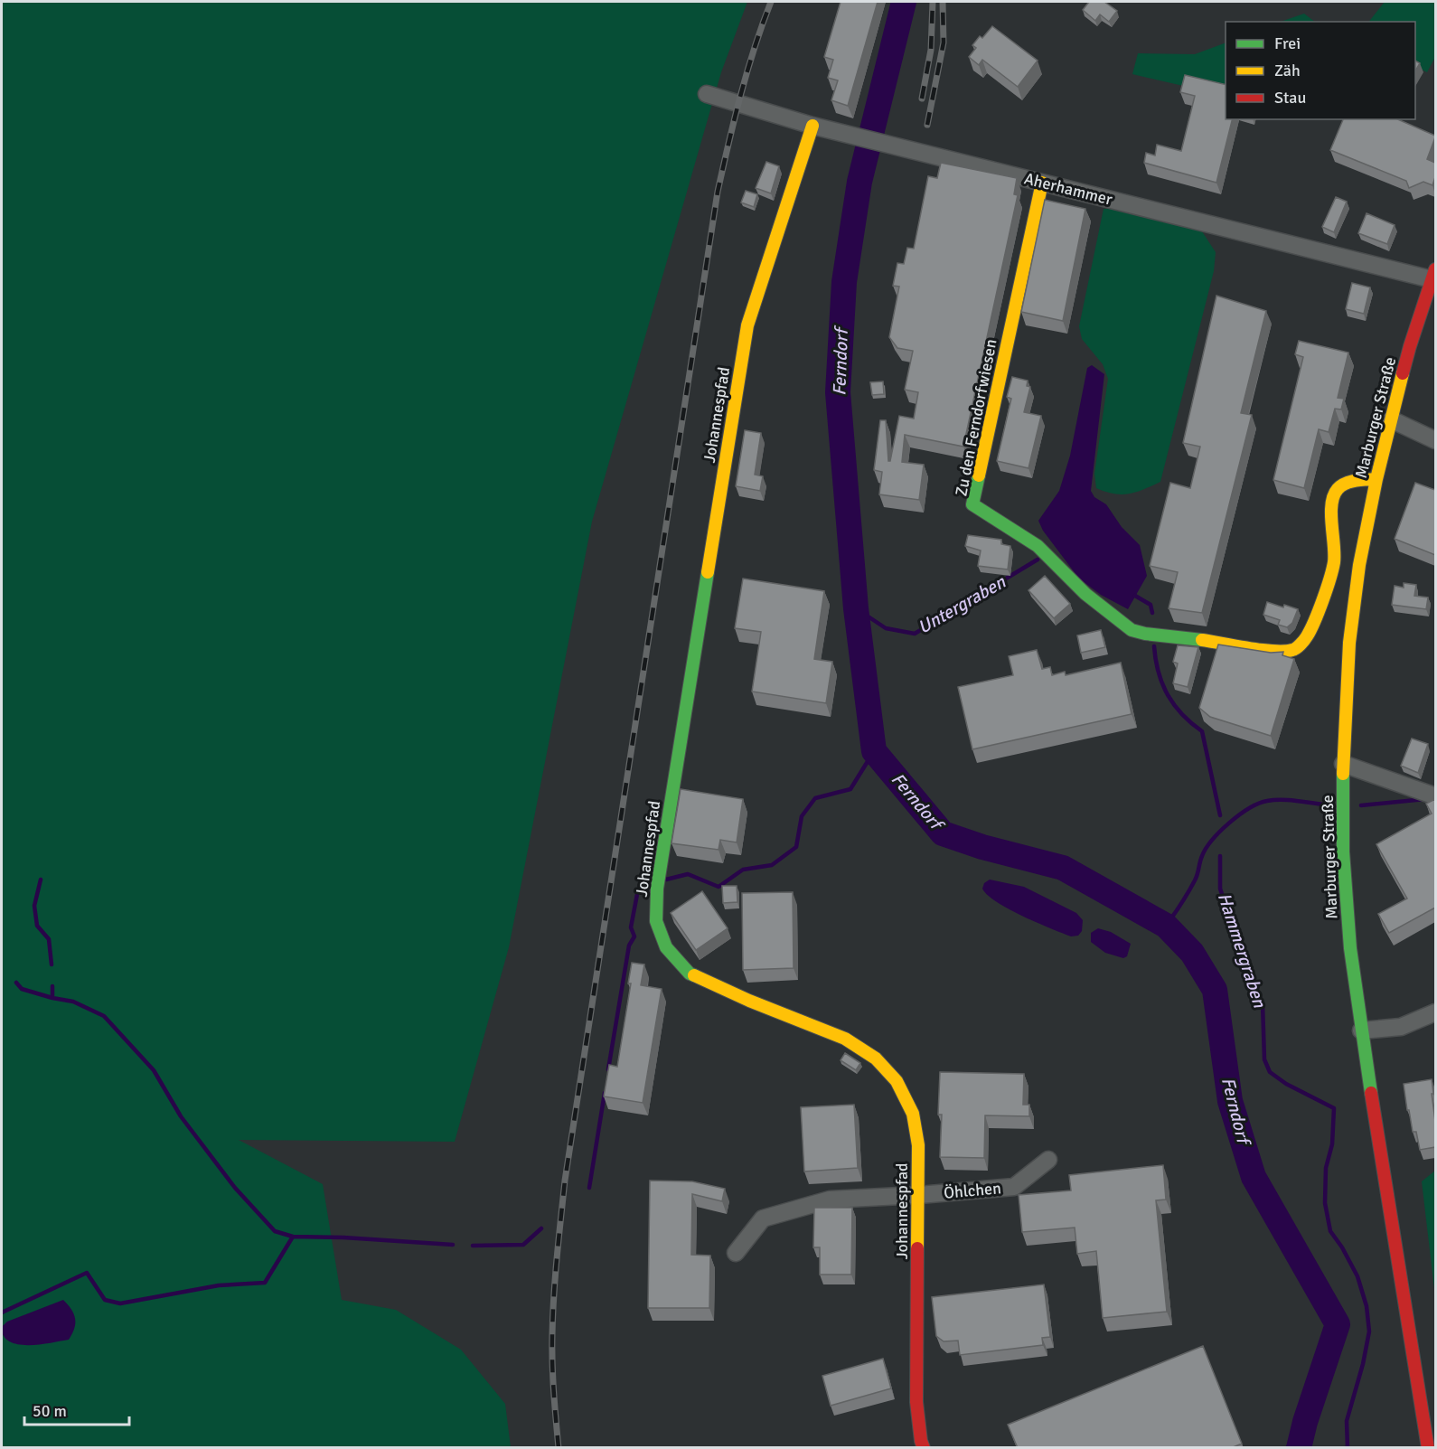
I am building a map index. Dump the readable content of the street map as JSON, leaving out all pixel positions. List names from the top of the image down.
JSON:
{
  "streets": {
    "street": [
      "Aherhammer",
      "Johannespfad",
      "Zu den Ferndorfwiesen",
      "Marburger Straße",
      "Öhlchen"
    ]
  },
  "crossings": [
    ["Aherhammer", "Johannespfad"],
    ["Aherhammer", "Zu den Ferndorfwiesen"],
    ["Aherhammer", "Marburger Straße"],
    ["Johannespfad", "Öhlchen"],
    ["Zu den Ferndorfwiesen", "Marburger Straße"]
  ],
  "water": ["Ferndorf", "Untergraben", "Hammergraben"],
  "legend": ["Frei", "Zäh", "Stau"],
  "scale_bar": "50 m"
}
